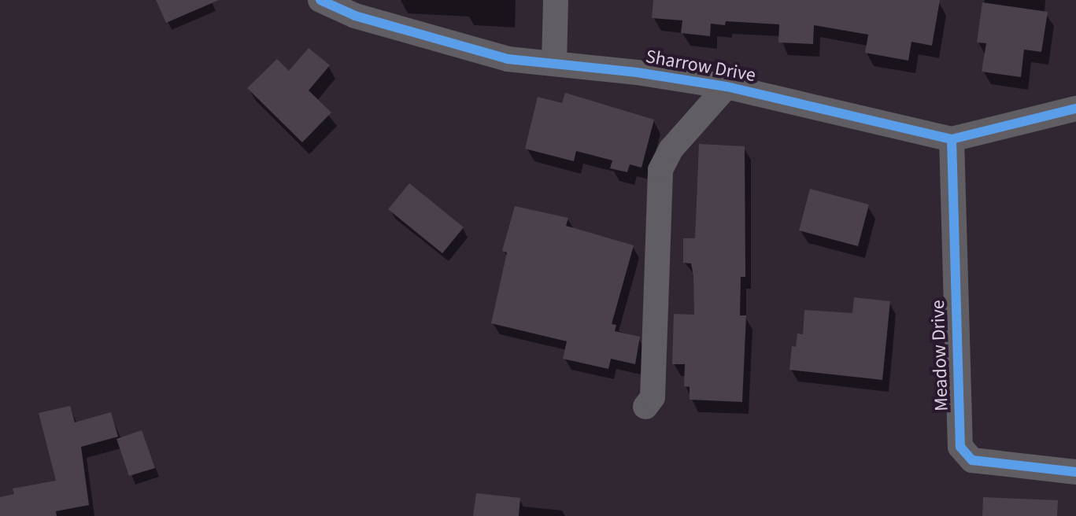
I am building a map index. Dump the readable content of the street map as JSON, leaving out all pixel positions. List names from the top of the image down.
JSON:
{
  "streets": {
    "street": ["Sharrow Drive", "Meadow Drive"]
  },
  "crossings": [
    ["Sharrow Drive", "Meadow Drive"]
  ]
}
